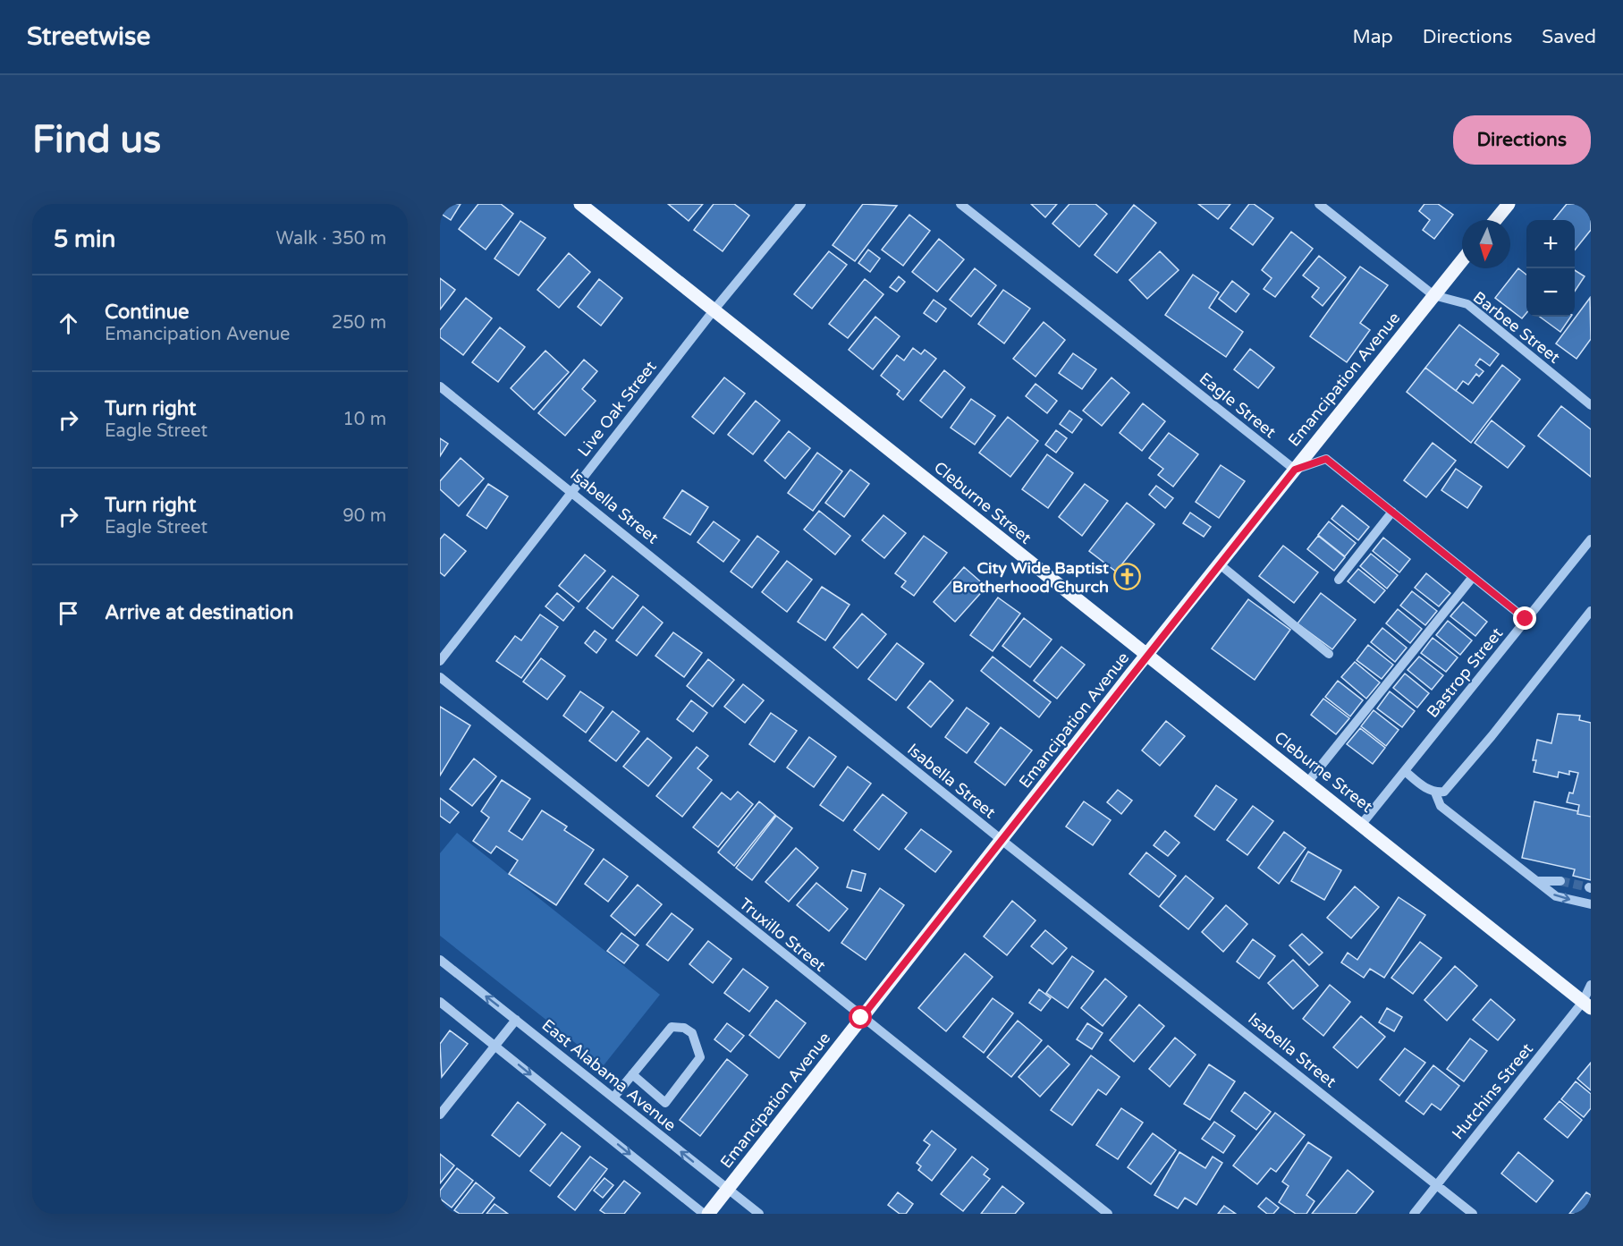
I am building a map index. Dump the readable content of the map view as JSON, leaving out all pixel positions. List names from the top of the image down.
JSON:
{
  "streets": {
    "main road": ["Emancipation Avenue", "Cleburne Street"],
    "street": [
      "Barbee Street",
      "Eagle Street",
      "Live Oak Street",
      "Isabella Street",
      "Bastrop Street",
      "Truxillo Street",
      "East Alabama Avenue",
      "Hutchins Street"
    ]
  },
  "crossings": [
    ["Barbee Street", "Emancipation Avenue"],
    ["Emancipation Avenue", "Eagle Street"],
    ["Emancipation Avenue", "Cleburne Street"],
    ["Emancipation Avenue", "Isabella Street"],
    ["Emancipation Avenue", "Truxillo Street"],
    ["Emancipation Avenue", "East Alabama Avenue"],
    ["Live Oak Street", "Cleburne Street"],
    ["Live Oak Street", "Isabella Street"],
    ["Cleburne Street", "Bastrop Street"],
    ["Cleburne Street", "Hutchins Street"],
    ["Isabella Street", "Hutchins Street"]
  ],
  "places": {
    "church": ["City Wide Baptist Brotherhood Church"]
  },
  "north": "bottom",
  "page": {
    "header": "Streetwise",
    "nav": ["Map", "Directions", "Saved"],
    "buttons": "Directions",
    "title": "Find us",
    "heading": ["5 min", "Walk · 350 m"],
    "map_buttons": ["+", "−"],
    "list": [
      ["Continue", "Emancipation Avenue", "250 m"],
      ["Turn right", "Eagle Street", "10 m"],
      ["Turn right", "Eagle Street", "90 m"],
      "Arrive at destination"
    ]
  }
}
